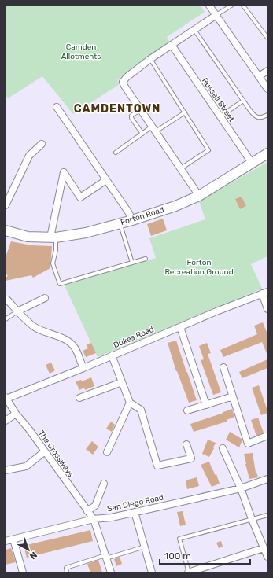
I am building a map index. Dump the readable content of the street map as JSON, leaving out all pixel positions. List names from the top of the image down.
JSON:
{
  "streets": {
    "main road": ["Forton Road"],
    "street": [
      "Russell Street",
      "Dukes Road",
      "The Crossways",
      "San Diego Road"
    ]
  },
  "crossings": [
    ["Russell Street", "Forton Road"],
    ["Dukes Road", "The Crossways"],
    ["The Crossways", "San Diego Road"]
  ],
  "districts": ["CAMDENTOWN"],
  "parks": ["Camden Allotments", "Forton Recreation Ground"],
  "scale_bar": "100 m",
  "north": "bottom right"
}
